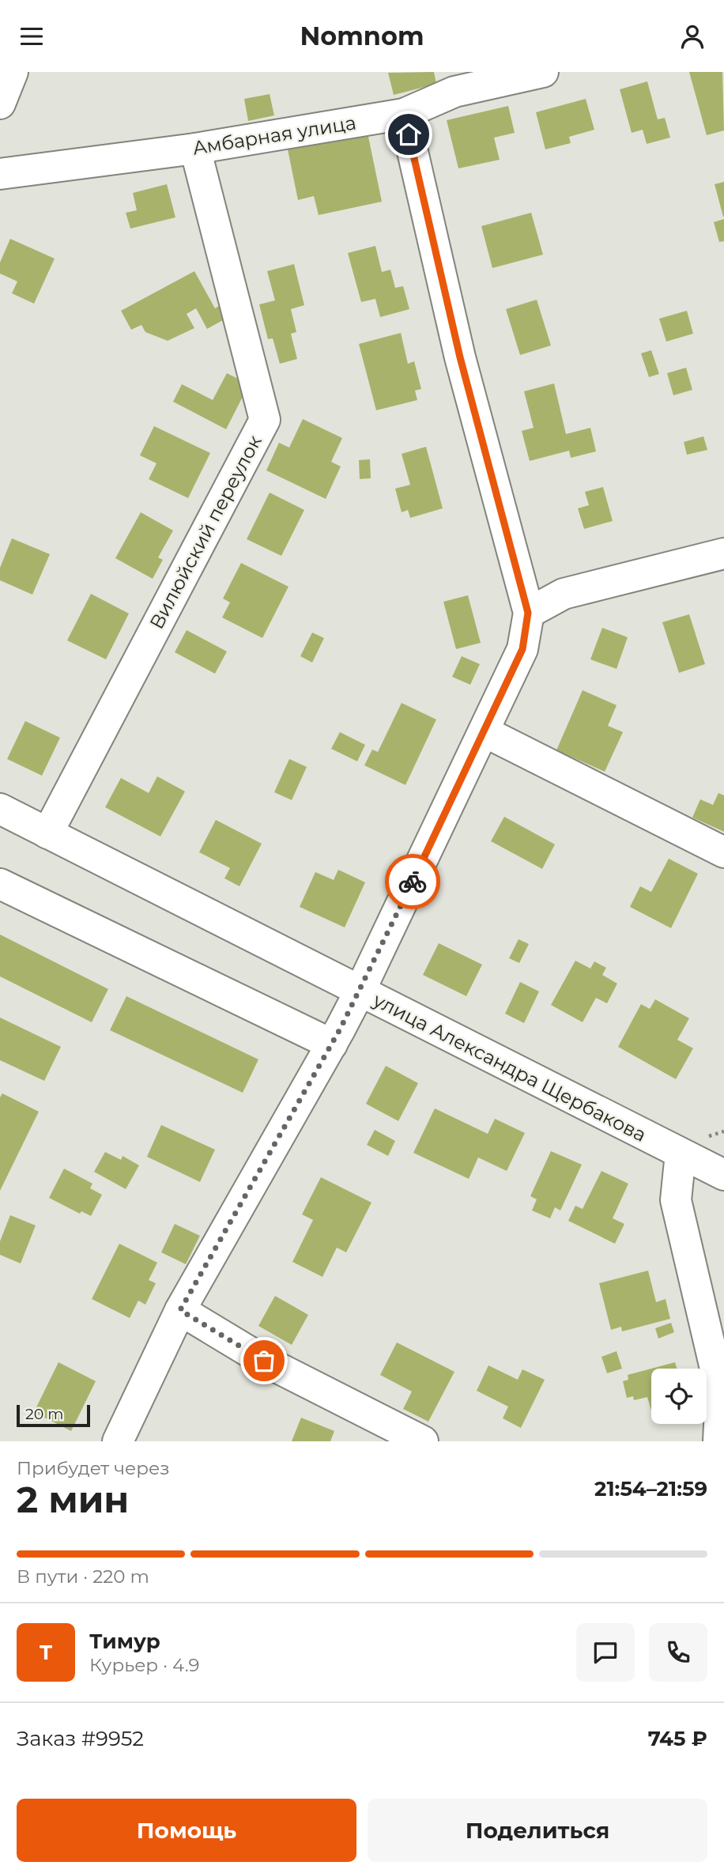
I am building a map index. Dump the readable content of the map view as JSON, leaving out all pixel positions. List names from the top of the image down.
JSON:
{
  "streets": {
    "street": ["Амбарная улица", "Вилюйский переулок", "улица Александра Щербакова"]
  },
  "crossings": [
    ["Амбарная улица", "Вилюйский переулок"],
    ["Вилюйский переулок", "улица Александра Щербакова"]
  ],
  "scale_bar": "20 m",
  "page": {
    "header": "Nomnom",
    "scale": "20 m",
    "heading": ["2 мин", "Прибудет через", "21:54–21:59"],
    "panel": [
      "Тимур",
      "Курьер · 4.9",
      "Заказ #9952",
      "745 ₽"
    ],
    "bar": "В пути · 220 m",
    "round": "Т",
    "buttons": ["Помощь", "Поделиться"]
  }
}
